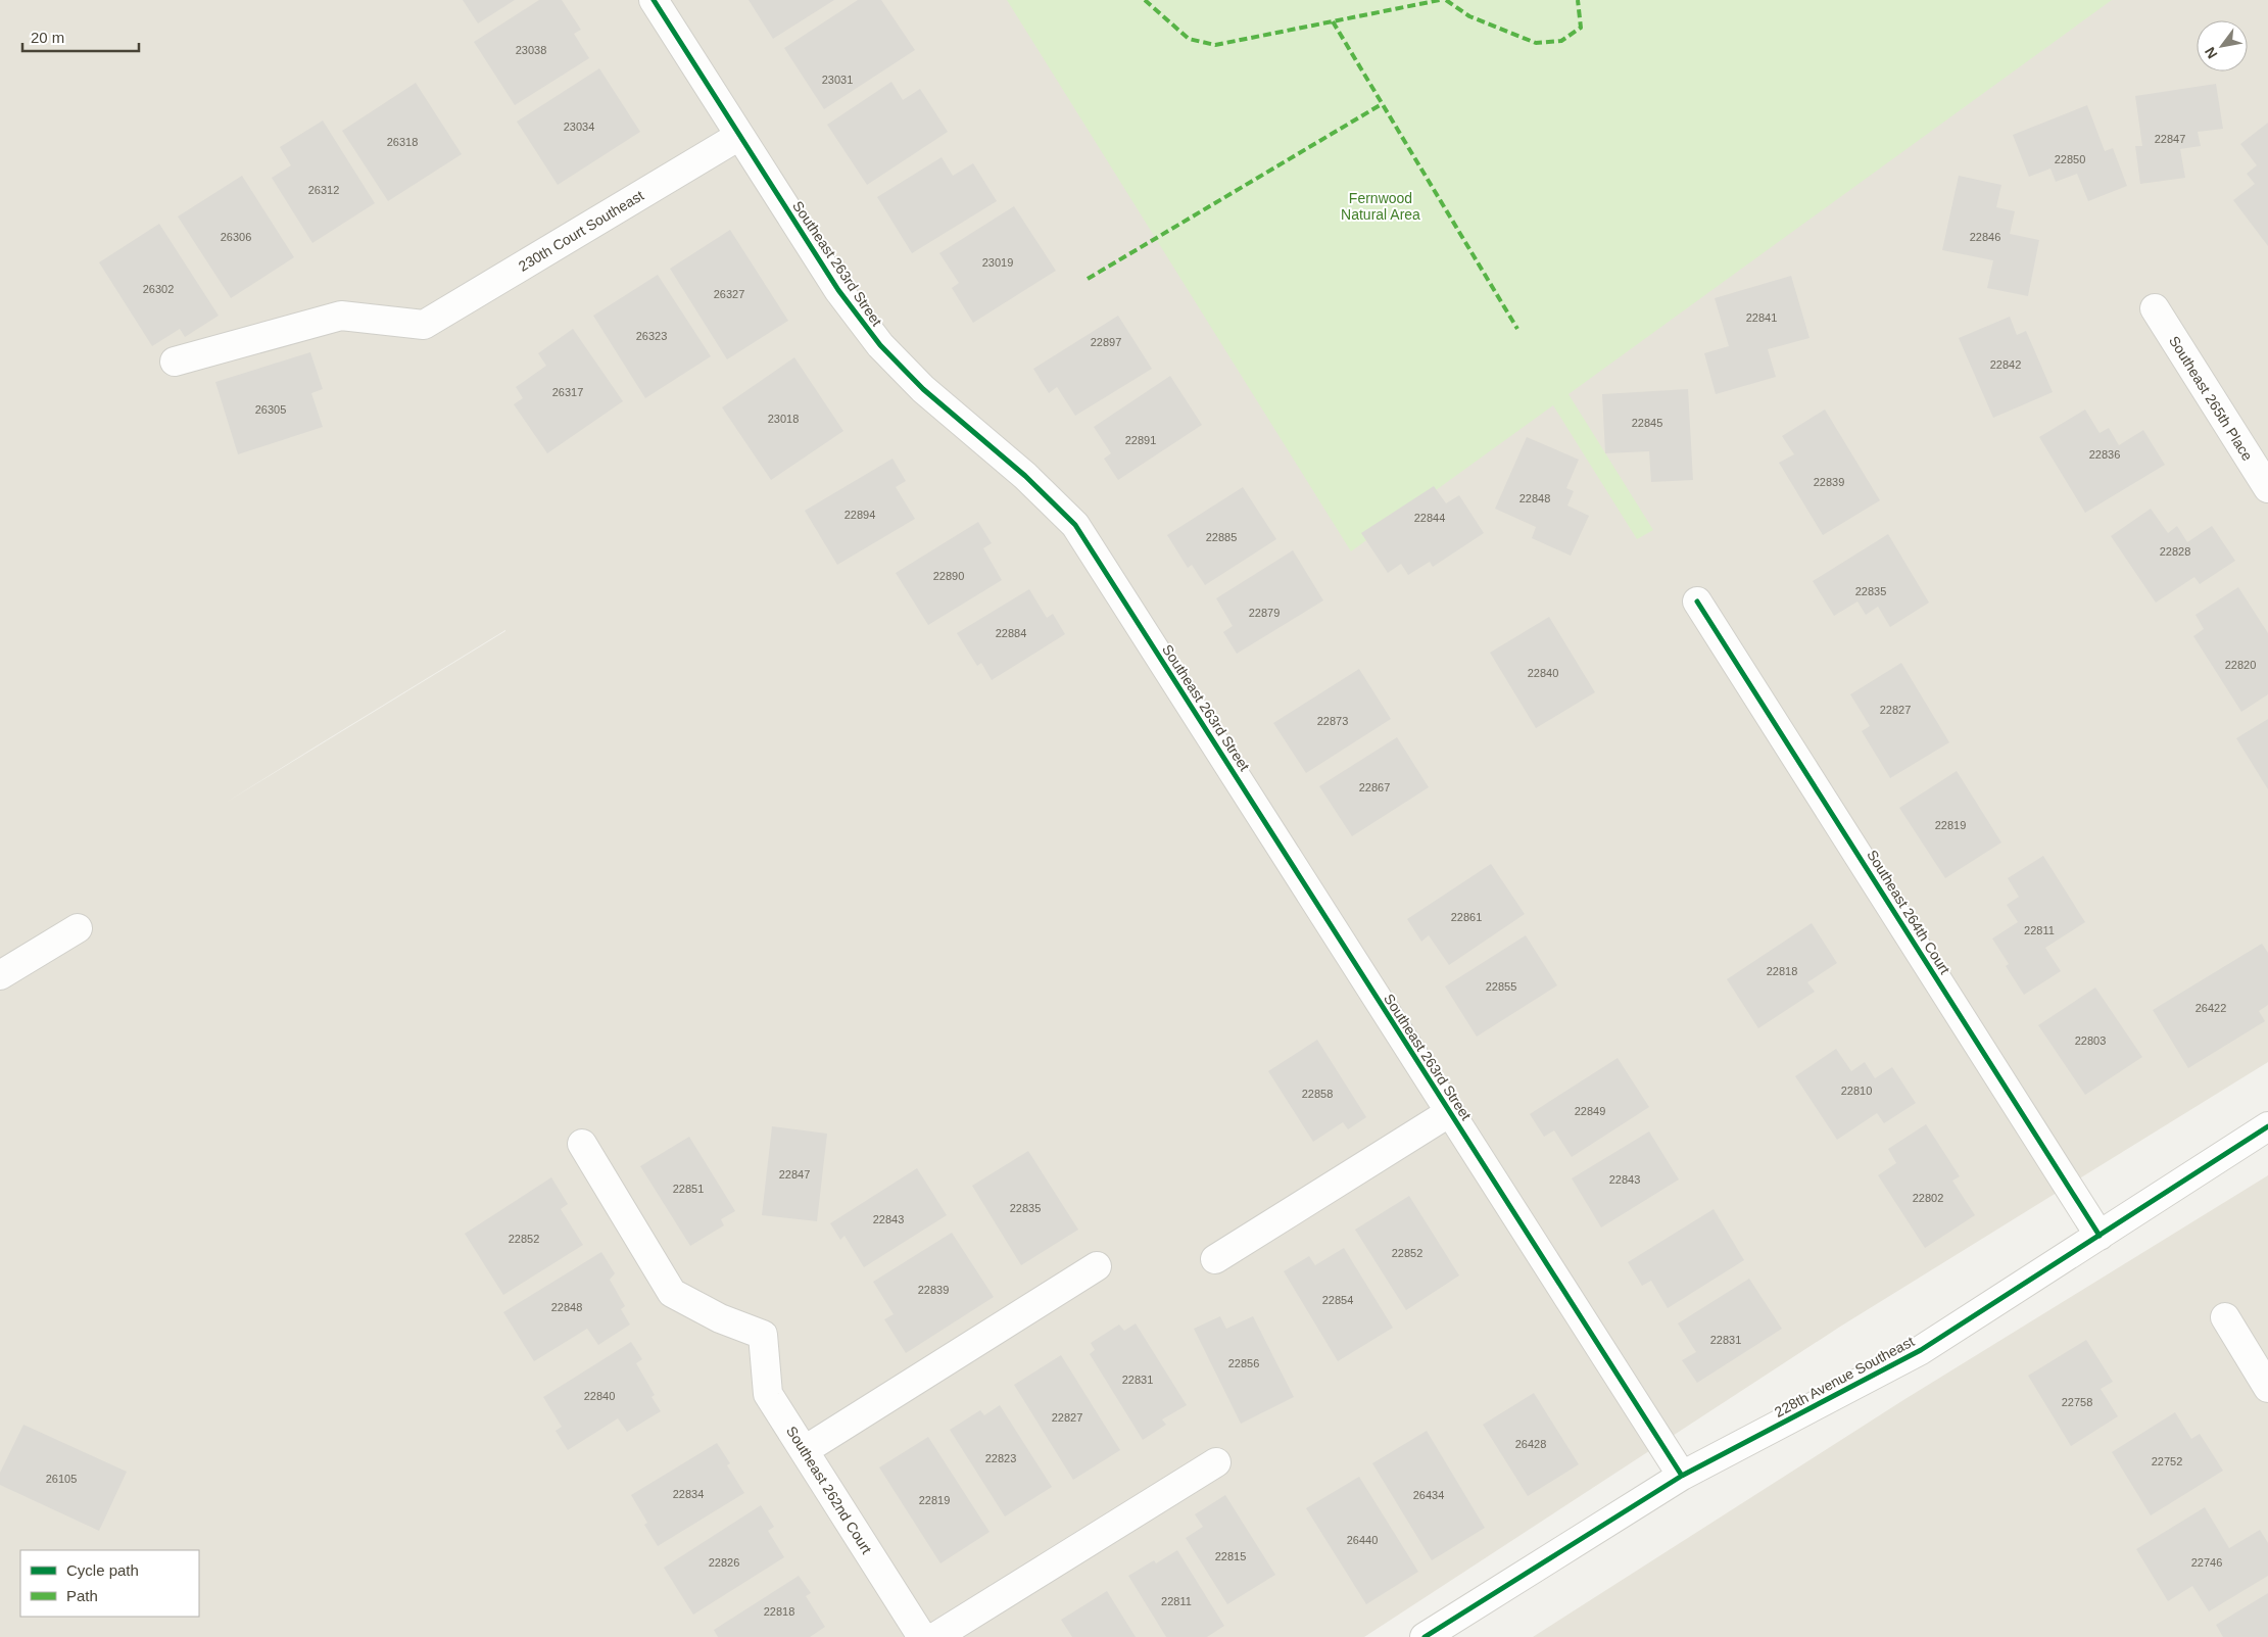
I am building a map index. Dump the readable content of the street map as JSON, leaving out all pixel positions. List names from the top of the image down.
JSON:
{
  "streets": {
    "street": [
      "230th Court Southeast",
      "Southeast 263rd Street",
      "Southeast 265th Place",
      "Southeast 264th Court",
      "228th Avenue Southeast",
      "Southeast 262nd Court"
    ]
  },
  "crossings": [
    ["230th Court Southeast", "Southeast 263rd Street"],
    ["Southeast 263rd Street", "228th Avenue Southeast"],
    ["Southeast 264th Court", "228th Avenue Southeast"]
  ],
  "parks": ["Fernwood Natural Area"],
  "house_numbers": [
    "23038",
    "23031",
    "23034",
    "22847",
    "26318",
    "22850",
    "26312",
    "26306",
    "22846",
    "23019",
    "26302",
    "26327",
    "22841",
    "26323",
    "22897",
    "22842",
    "26317",
    "26305",
    "23018",
    "22845",
    "22891",
    "22836",
    "22839",
    "22848",
    "22894",
    "22844",
    "22885",
    "22828",
    "22890",
    "22835",
    "22879",
    "22884",
    "22820",
    "22840",
    "22827",
    "22873",
    "22867",
    "22819",
    "22861",
    "22811",
    "22818",
    "22855",
    "26422",
    "22803",
    "22810",
    "22858",
    "22849",
    "22847",
    "22843",
    "22851",
    "22802",
    "22835",
    "22843",
    "22852",
    "22852",
    "22839",
    "22854",
    "22848",
    "22831",
    "22856",
    "22831",
    "22840",
    "22758",
    "22827",
    "26428",
    "22823",
    "22752",
    "26105",
    "22834",
    "26434",
    "22819",
    "26440",
    "22815",
    "22826",
    "22746",
    "22811",
    "22818"
  ],
  "legend": ["Cycle path", "Path"],
  "scale_bar": "20 m",
  "north": "bottom left"
}
